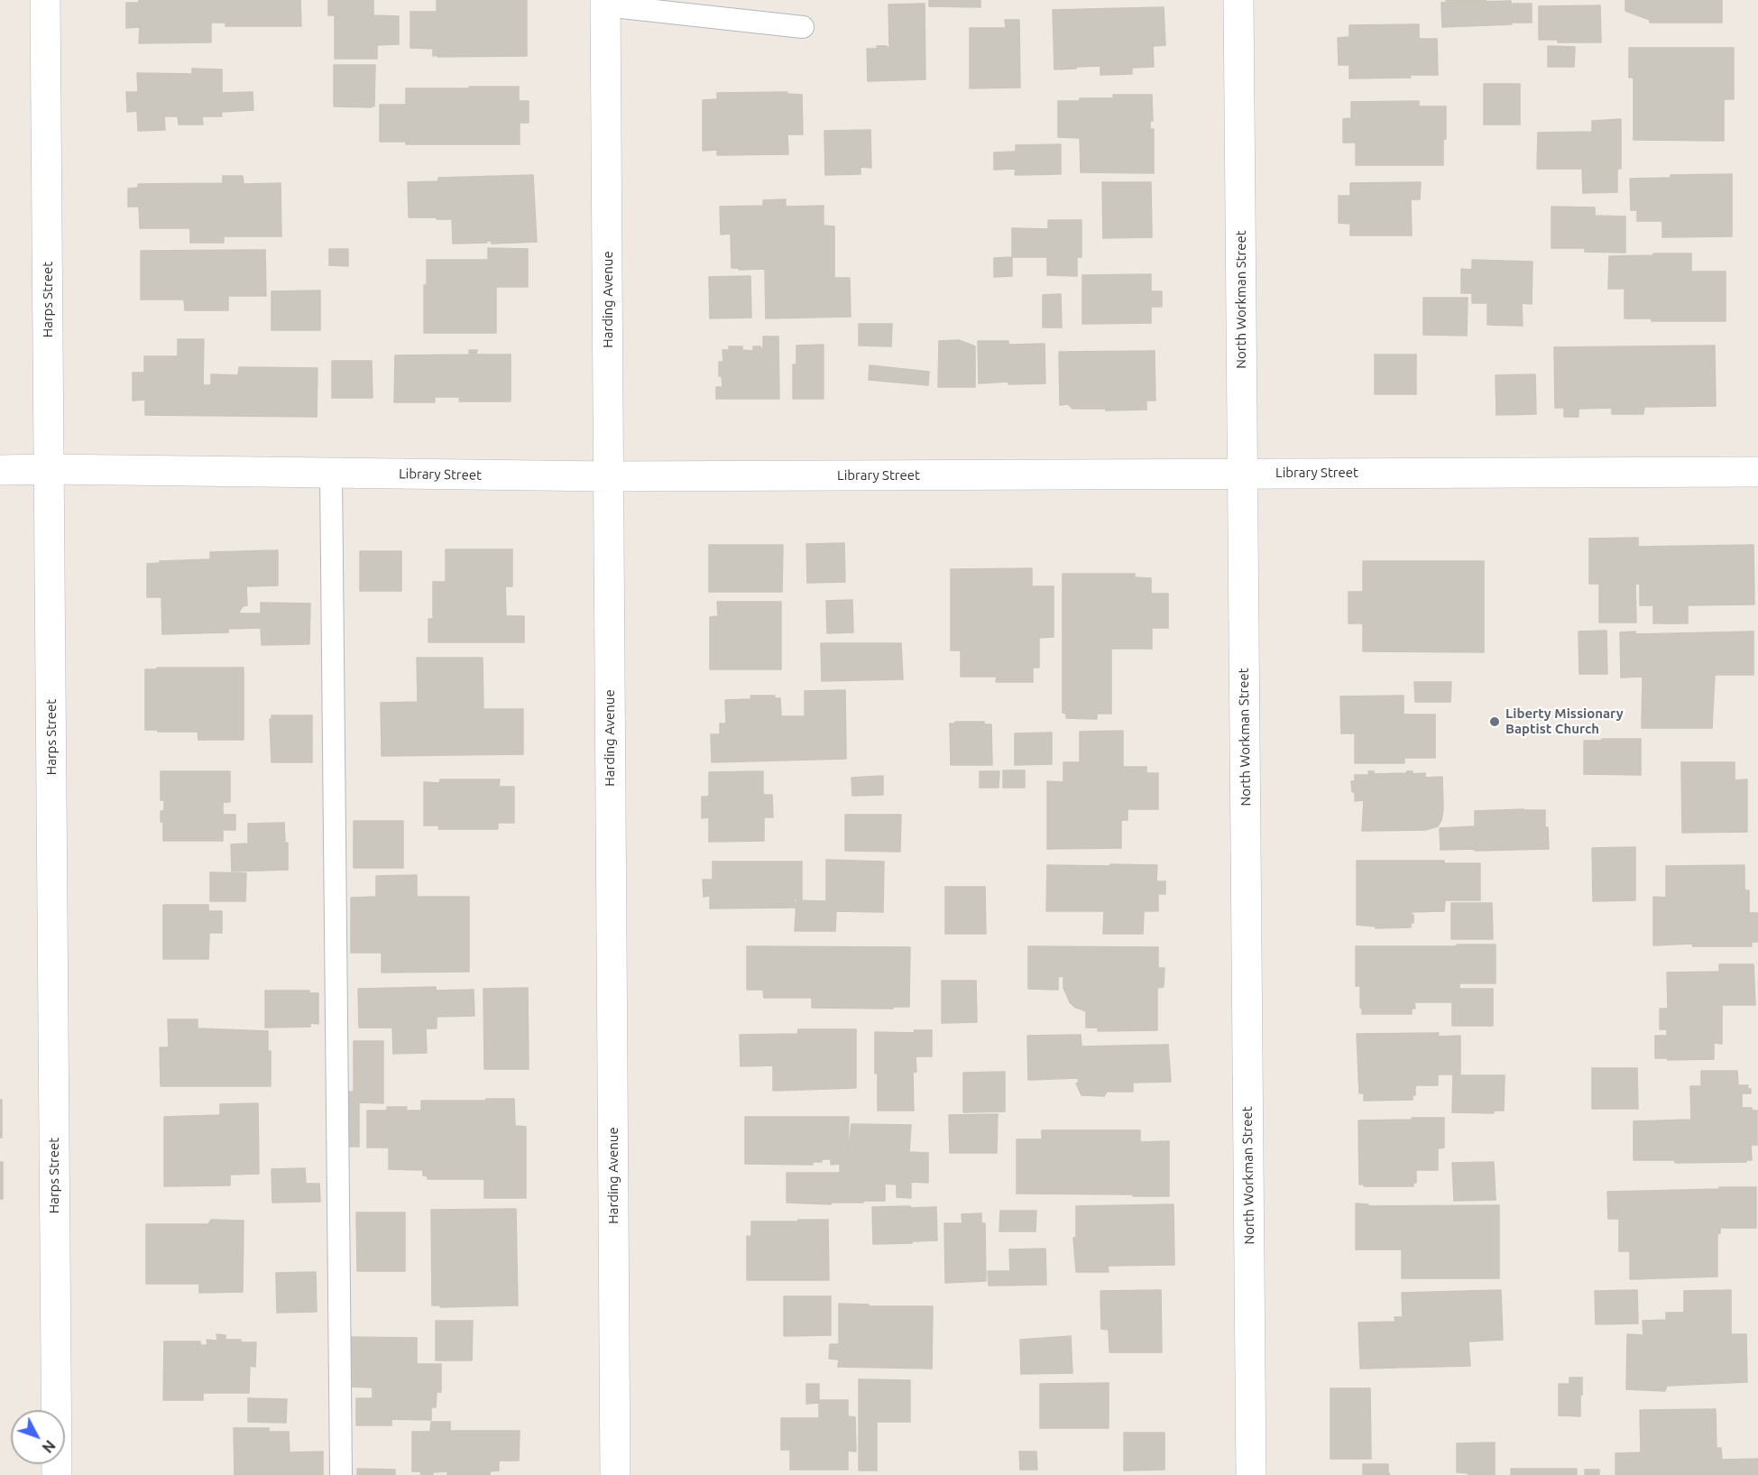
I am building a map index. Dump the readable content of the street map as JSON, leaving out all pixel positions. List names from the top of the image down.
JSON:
{
  "streets": {
    "street": [
      "Harps Street",
      "Harding Avenue",
      "North Workman Street",
      "Library Street"
    ]
  },
  "crossings": [
    ["Harps Street", "Library Street"],
    ["Harding Avenue", "Library Street"],
    ["North Workman Street", "Library Street"]
  ],
  "places": ["Liberty Missionary Baptist Church"],
  "north": "bottom right"
}
